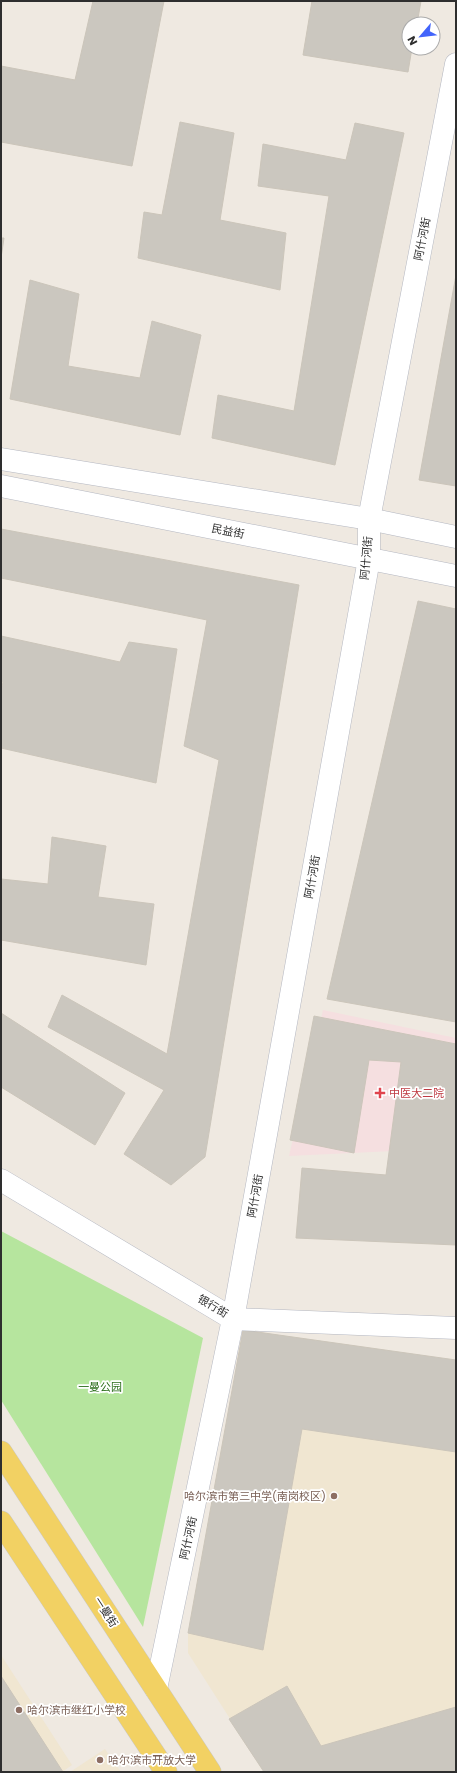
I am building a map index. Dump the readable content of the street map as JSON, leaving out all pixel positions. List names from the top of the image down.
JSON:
{
  "streets": {
    "main road": ["一曼街"],
    "street": ["阿什河街", "民益街", "银行街"]
  },
  "crossings": [
    ["阿什河街", "民益街"],
    ["阿什河街", "银行街"],
    ["阿什河街", "一曼街"]
  ],
  "parks": ["一曼公园"],
  "places": {
    "health": ["中医大二院"],
    "other": ["哈尔滨市第三中学(南岗校区)", "哈尔滨市继红小学校", "哈尔滨市开放大学"]
  },
  "north": "bottom left"
}
